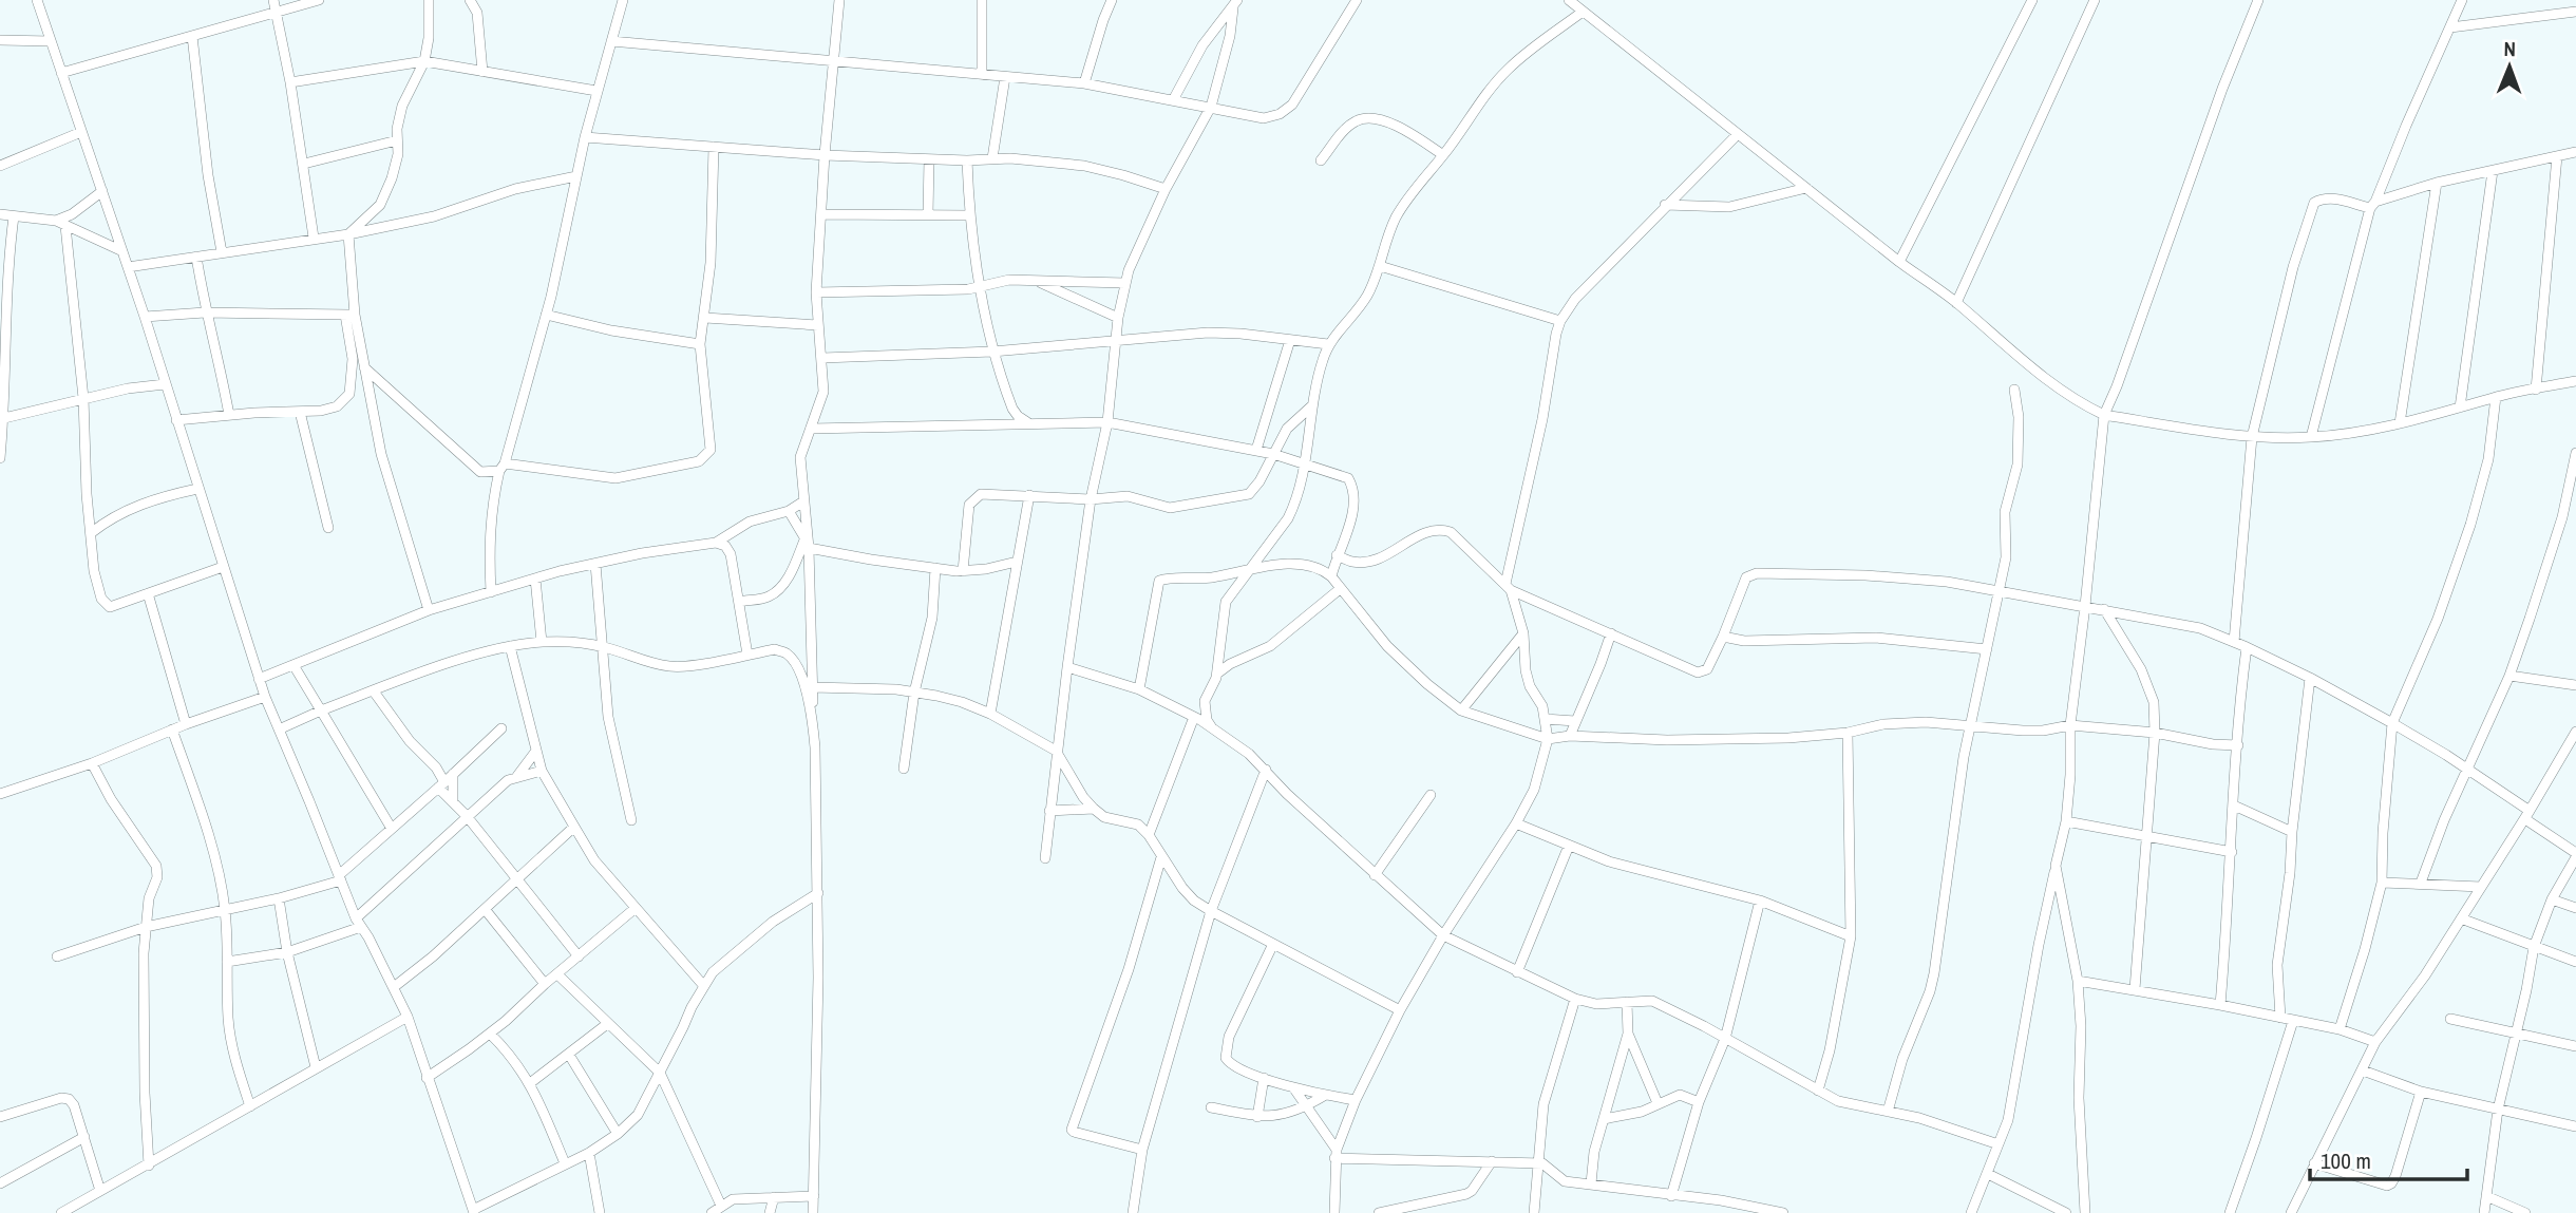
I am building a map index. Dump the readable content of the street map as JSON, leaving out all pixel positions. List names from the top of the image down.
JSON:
{
  "scale_bar": "100 m",
  "north": "top"
}
